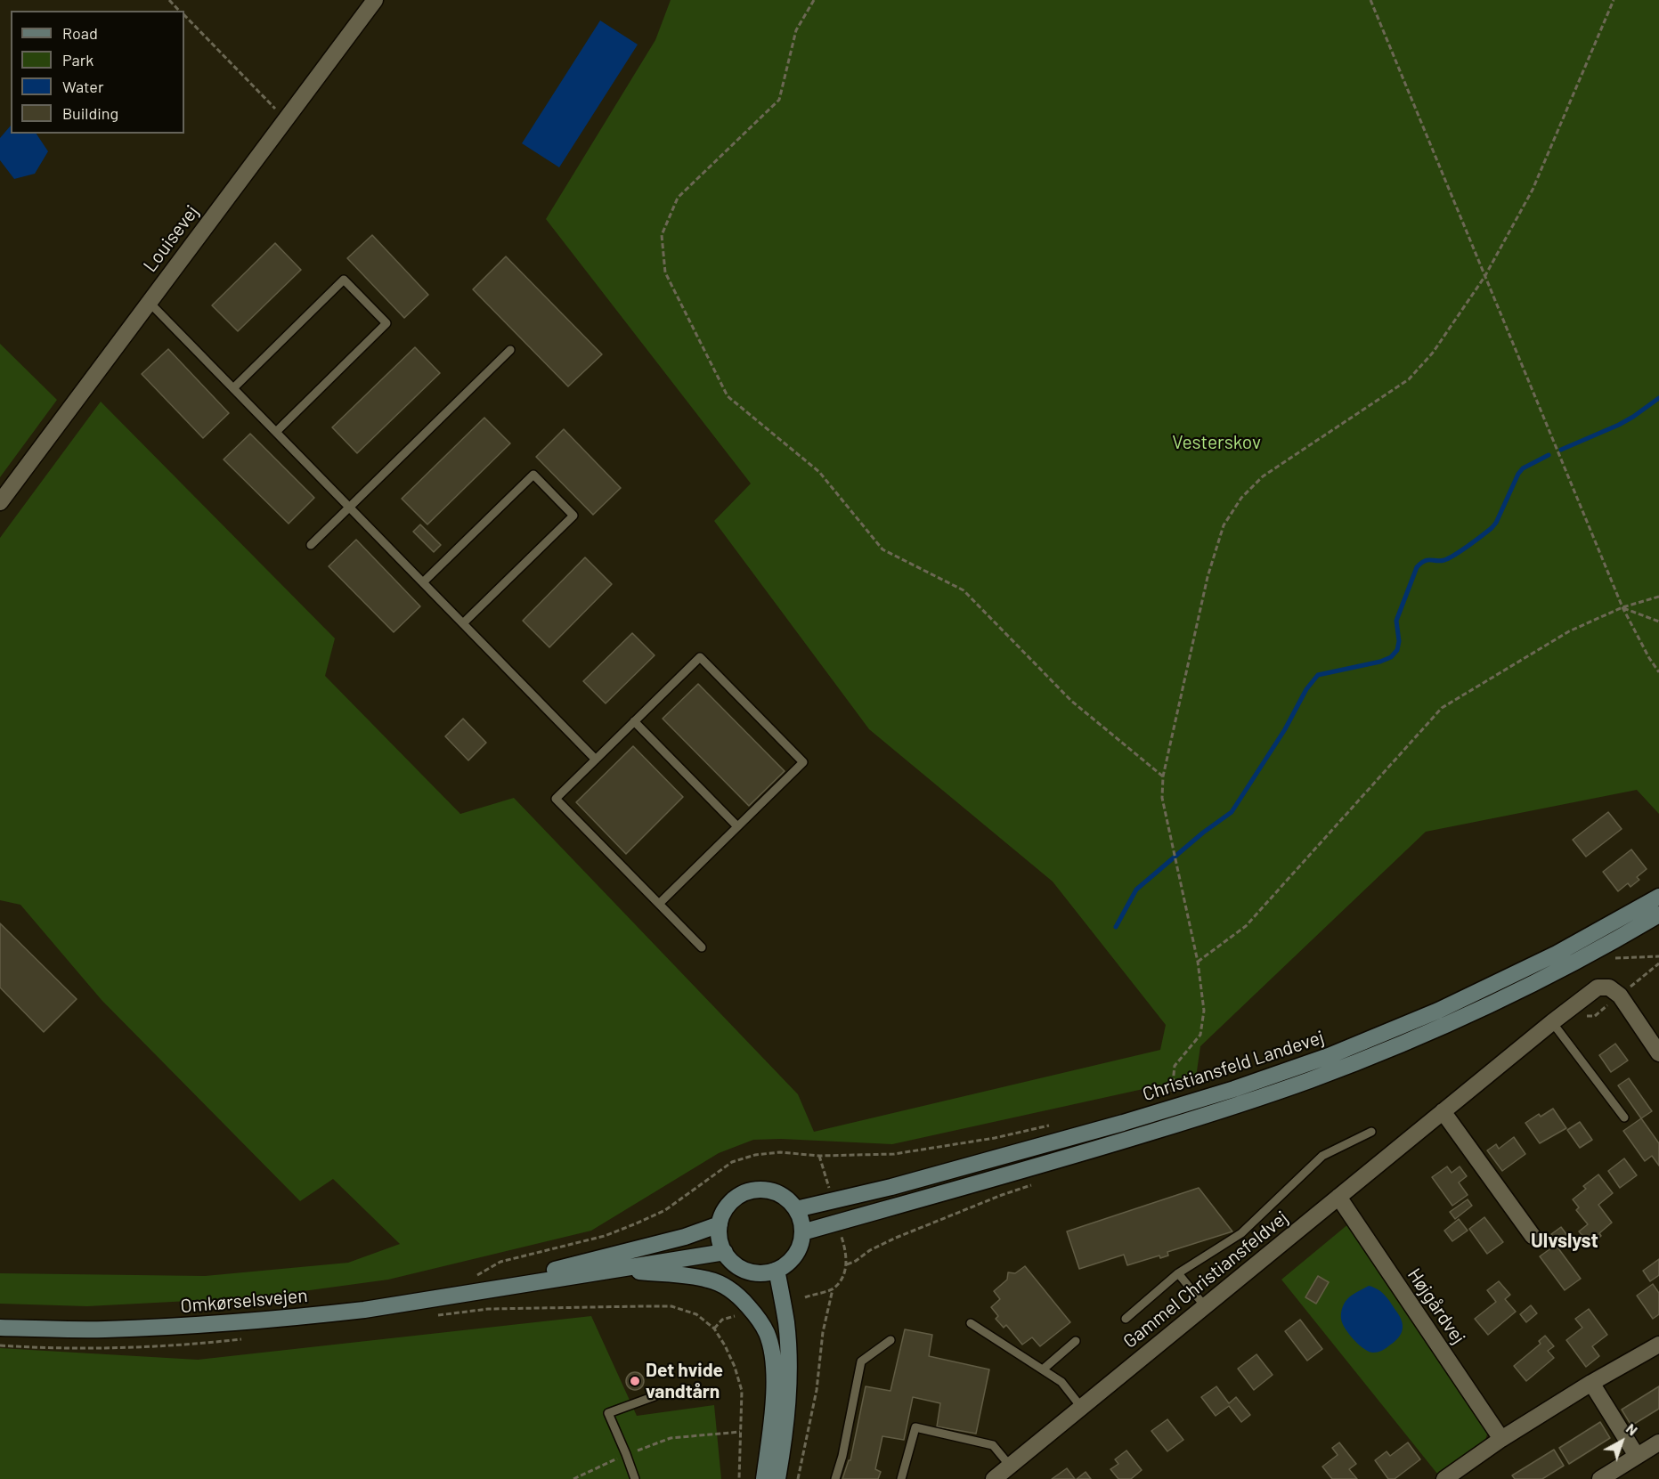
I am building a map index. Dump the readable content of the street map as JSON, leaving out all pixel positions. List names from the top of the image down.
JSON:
{
  "streets": {
    "main road": ["Christiansfeld Landevej", "Omkørselsvejen"],
    "street": ["Louisevej", "Gammel Christiansfeldvej", "Højgårdvej"]
  },
  "crossings": [
    ["Christiansfeld Landevej", "Omkørselsvejen"],
    ["Gammel Christiansfeldvej", "Højgårdvej"]
  ],
  "districts": ["Ulvslyst"],
  "parks": ["Vesterskov"],
  "places": ["Det hvide vandtårn"],
  "legend": [
    "Road",
    "Park",
    "Water",
    "Building"
  ],
  "north": "top right"
}
